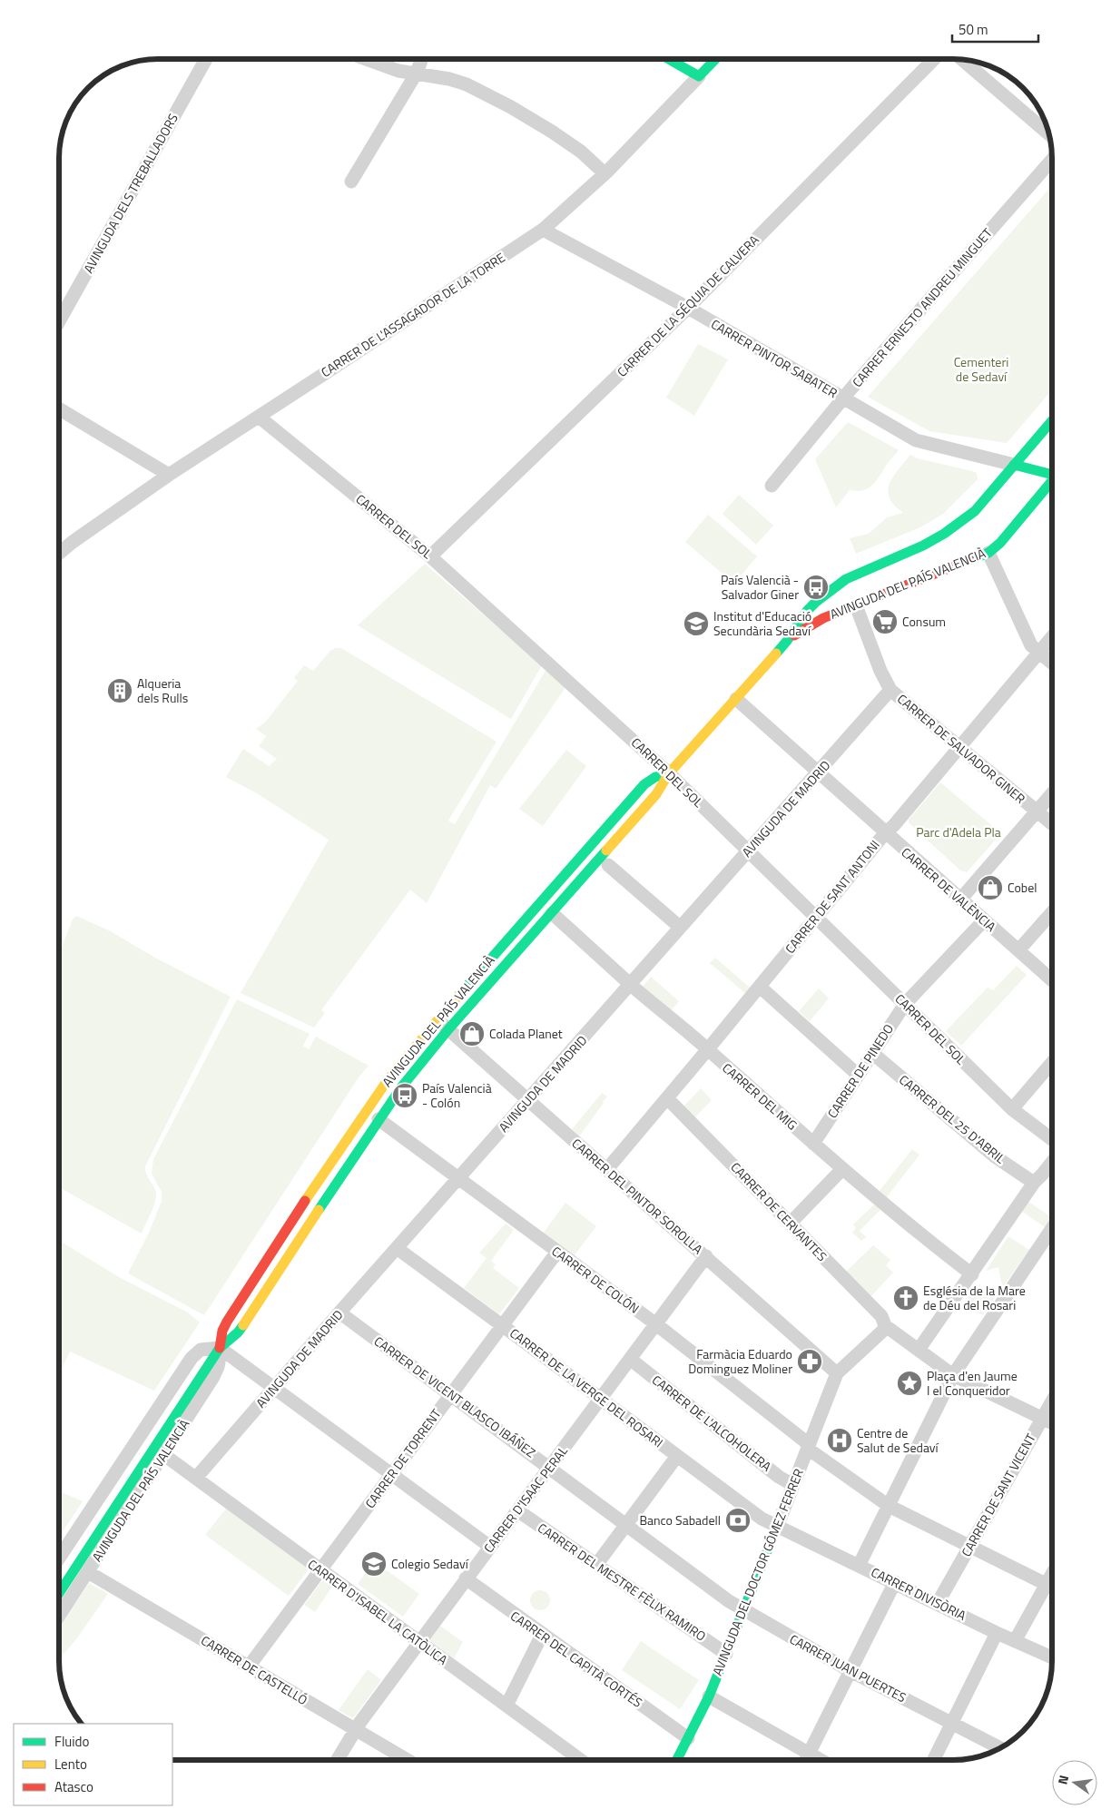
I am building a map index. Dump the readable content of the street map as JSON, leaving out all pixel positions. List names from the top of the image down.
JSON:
{
  "streets": {
    "street": [
      "AVINGUDA DELS TREBALLADORS",
      "CARRER DE LA SÉQUIA DE CALVERA",
      "CARRER ERNESTO ANDREU MINGUET",
      "CARRER DE L'ASSAGADOR DE LA TORRE",
      "CARRER PINTOR SABATER",
      "CARRER DEL SOL",
      "AVINGUDA DEL PAÍS VALENCIÀ",
      "CARRER DE SALVADOR GINER",
      "AVINGUDA DE MADRID",
      "CARRER DE VALÈNCIA",
      "CARRER DE SANT ANTONI",
      "CARRER DE PINEDO",
      "CARRER DEL MIG",
      "CARRER DEL 25 D'ABRIL",
      "CARRER DEL PINTOR SOROLLA",
      "CARRER DE CERVANTES",
      "CARRER DE COLÓN",
      "CARRER DE LA VERGE DEL ROSARI",
      "CARRER DE VICENT BLASCO IBÁÑEZ",
      "CARRER DE L'ALCOHOLERA",
      "CARRER DE TORRENT",
      "CARRER DE SANT VICENT",
      "CARRER D'ISAAC PERAL",
      "AVINGUDA DEL DOCTOR GÓMEZ FERRER",
      "CARRER DEL MESTRE FÈLIX RAMIRO",
      "CARRER DIVISÒRIA",
      "CARRER D'ISABEL LA CATÒLICA",
      "CARRER DEL CAPITÀ CORTÉS",
      "CARRER JUAN PUERTES",
      "CARRER DE CASTELLÓ"
    ]
  },
  "crossings": [
    ["CARRER DE LA SÉQUIA DE CALVERA", "CARRER PINTOR SABATER"],
    ["CARRER DE LA SÉQUIA DE CALVERA", "CARRER DEL SOL"],
    ["CARRER ERNESTO ANDREU MINGUET", "CARRER PINTOR SABATER"],
    ["CARRER DE L'ASSAGADOR DE LA TORRE", "CARRER PINTOR SABATER"],
    ["CARRER DE L'ASSAGADOR DE LA TORRE", "CARRER DEL SOL"],
    ["CARRER PINTOR SABATER", "AVINGUDA DEL PAÍS VALENCIÀ"],
    ["CARRER DEL SOL", "AVINGUDA DEL PAÍS VALENCIÀ"],
    ["CARRER DEL SOL", "AVINGUDA DE MADRID"],
    ["CARRER DEL SOL", "CARRER DE SANT ANTONI"],
    ["CARRER DEL SOL", "CARRER DE PINEDO"],
    ["AVINGUDA DEL PAÍS VALENCIÀ", "CARRER DE SALVADOR GINER"],
    ["AVINGUDA DEL PAÍS VALENCIÀ", "CARRER DE VALÈNCIA"],
    ["AVINGUDA DEL PAÍS VALENCIÀ", "CARRER DEL MIG"],
    ["AVINGUDA DEL PAÍS VALENCIÀ", "CARRER DEL PINTOR SOROLLA"],
    ["AVINGUDA DEL PAÍS VALENCIÀ", "CARRER DE COLÓN"],
    ["AVINGUDA DEL PAÍS VALENCIÀ", "CARRER D'ISABEL LA CATÒLICA"],
    ["AVINGUDA DEL PAÍS VALENCIÀ", "CARRER DE CASTELLÓ"],
    ["CARRER DE SALVADOR GINER", "AVINGUDA DE MADRID"],
    ["CARRER DE SALVADOR GINER", "CARRER DE SANT ANTONI"],
    ["AVINGUDA DE MADRID", "CARRER DE VALÈNCIA"],
    ["AVINGUDA DE MADRID", "CARRER DEL MIG"],
    ["AVINGUDA DE MADRID", "CARRER DEL PINTOR SOROLLA"],
    ["AVINGUDA DE MADRID", "CARRER DE COLÓN"],
    ["AVINGUDA DE MADRID", "CARRER DE LA VERGE DEL ROSARI"],
    ["AVINGUDA DE MADRID", "CARRER DE VICENT BLASCO IBÁÑEZ"],
    ["AVINGUDA DE MADRID", "CARRER D'ISABEL LA CATÒLICA"],
    ["CARRER DE VALÈNCIA", "CARRER DE SANT ANTONI"],
    ["CARRER DE VALÈNCIA", "CARRER DE PINEDO"],
    ["CARRER DE SANT ANTONI", "CARRER DEL MIG"],
    ["CARRER DE SANT ANTONI", "CARRER DEL PINTOR SOROLLA"],
    ["CARRER DE SANT ANTONI", "CARRER DE CERVANTES"],
    ["CARRER DE PINEDO", "CARRER DEL MIG"],
    ["CARRER DE PINEDO", "CARRER DEL 25 D'ABRIL"],
    ["CARRER DEL PINTOR SOROLLA", "CARRER D'ISAAC PERAL"],
    ["CARRER DEL PINTOR SOROLLA", "AVINGUDA DEL DOCTOR GÓMEZ FERRER"],
    ["CARRER DE COLÓN", "CARRER DE TORRENT"],
    ["CARRER DE COLÓN", "CARRER DE SANT VICENT"],
    ["CARRER DE COLÓN", "CARRER D'ISAAC PERAL"],
    ["CARRER DE COLÓN", "AVINGUDA DEL DOCTOR GÓMEZ FERRER"],
    ["CARRER DE LA VERGE DEL ROSARI", "CARRER DE TORRENT"],
    ["CARRER DE LA VERGE DEL ROSARI", "CARRER D'ISAAC PERAL"],
    ["CARRER DE LA VERGE DEL ROSARI", "AVINGUDA DEL DOCTOR GÓMEZ FERRER"],
    ["CARRER DE LA VERGE DEL ROSARI", "CARRER DIVISÒRIA"],
    ["CARRER DE VICENT BLASCO IBÁÑEZ", "CARRER DE TORRENT"],
    ["CARRER DE VICENT BLASCO IBÁÑEZ", "CARRER D'ISAAC PERAL"],
    ["CARRER DE VICENT BLASCO IBÁÑEZ", "AVINGUDA DEL DOCTOR GÓMEZ FERRER"],
    ["CARRER DE VICENT BLASCO IBÁÑEZ", "CARRER JUAN PUERTES"],
    ["CARRER DE L'ALCOHOLERA", "CARRER D'ISAAC PERAL"],
    ["CARRER DE L'ALCOHOLERA", "AVINGUDA DEL DOCTOR GÓMEZ FERRER"],
    ["CARRER DE TORRENT", "CARRER D'ISABEL LA CATÒLICA"],
    ["CARRER DE TORRENT", "CARRER DE CASTELLÓ"],
    ["CARRER DE SANT VICENT", "CARRER DIVISÒRIA"],
    ["CARRER D'ISAAC PERAL", "CARRER DEL MESTRE FÈLIX RAMIRO"],
    ["CARRER D'ISAAC PERAL", "CARRER D'ISABEL LA CATÒLICA"],
    ["CARRER D'ISAAC PERAL", "CARRER DEL CAPITÀ CORTÉS"],
    ["CARRER D'ISAAC PERAL", "CARRER DE CASTELLÓ"],
    ["AVINGUDA DEL DOCTOR GÓMEZ FERRER", "CARRER DEL MESTRE FÈLIX RAMIRO"],
    ["AVINGUDA DEL DOCTOR GÓMEZ FERRER", "CARRER DIVISÒRIA"],
    ["AVINGUDA DEL DOCTOR GÓMEZ FERRER", "CARRER DEL CAPITÀ CORTÉS"],
    ["AVINGUDA DEL DOCTOR GÓMEZ FERRER", "CARRER JUAN PUERTES"]
  ],
  "parks": ["Cementeri de Sedaví", "Parc d'Adela Pla"],
  "places": {
    "bus stop": ["País Valencià - Salvador Giner", "País Valencià - Colón"],
    "supermarket": ["Consum"],
    "school or university": ["Institut d'Educació Secundària Sedaví", "Colegio Sedaví"],
    "building": ["Alqueria dels Rulls"],
    "shop": ["Cobel", "Colada Planet"],
    "church": ["Església de la Mare de Déu del Rosari"],
    "pharmacy": ["Farmàcia Eduardo Dominguez Moliner"],
    "place": ["Plaça d'en Jaume I el Conqueridor"],
    "hospital": ["Centre de Salut de Sedaví"],
    "bank": ["Banco Sabadell"]
  },
  "legend": ["Fluido", "Lento", "Atasco"],
  "scale_bar": "50 m",
  "north": "left"
}
